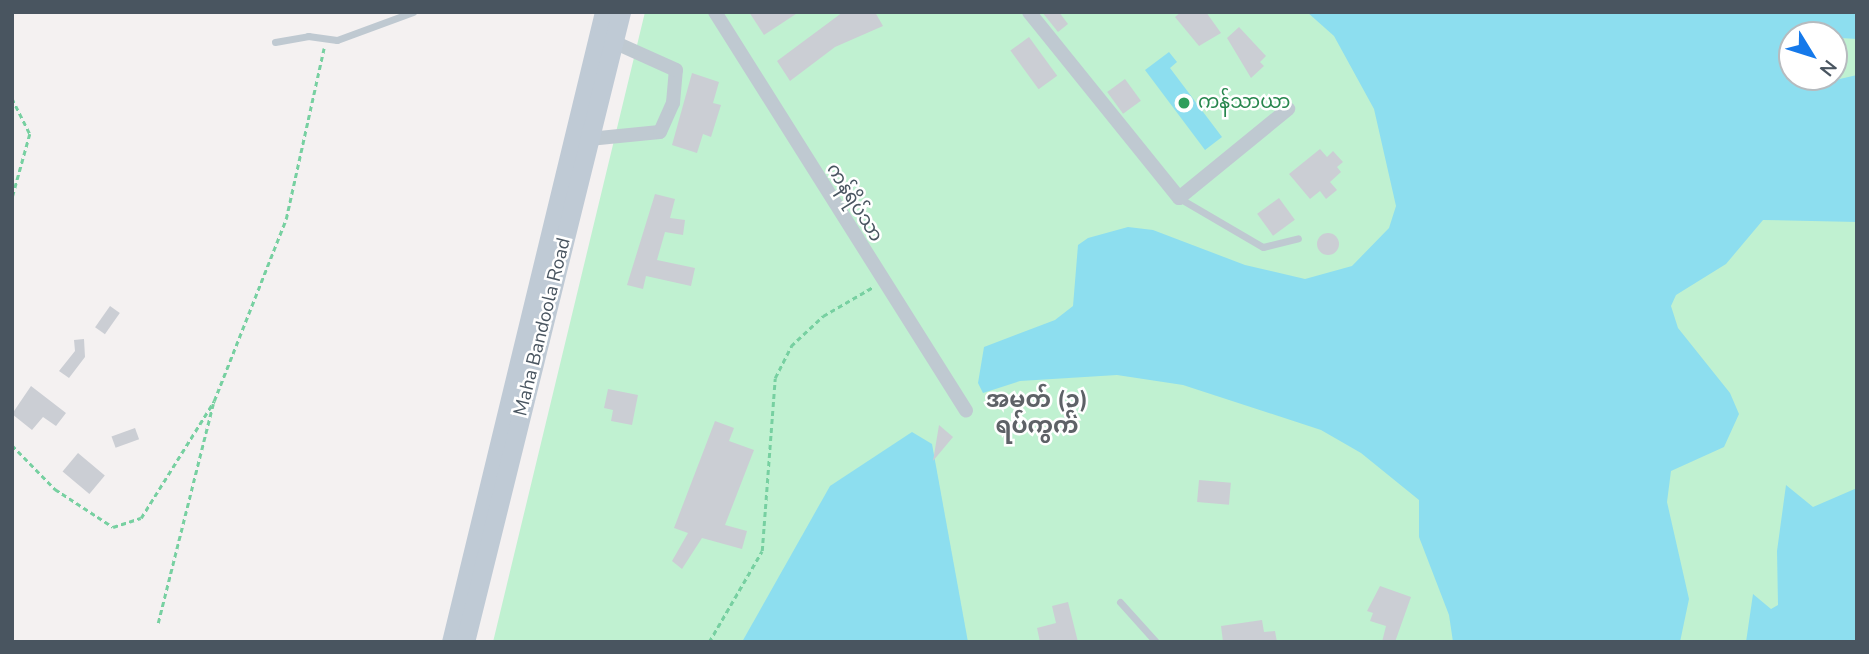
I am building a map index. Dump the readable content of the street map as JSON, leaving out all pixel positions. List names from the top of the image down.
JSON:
{
  "streets": {
    "main road": ["Maha Bandoola Road"],
    "street": ["ကန်ရိပ်သာ"]
  },
  "districts": ["အမှတ် (၃) ရပ်ကွက်"],
  "places": ["ကန်သာယာ"],
  "north": "bottom right"
}
